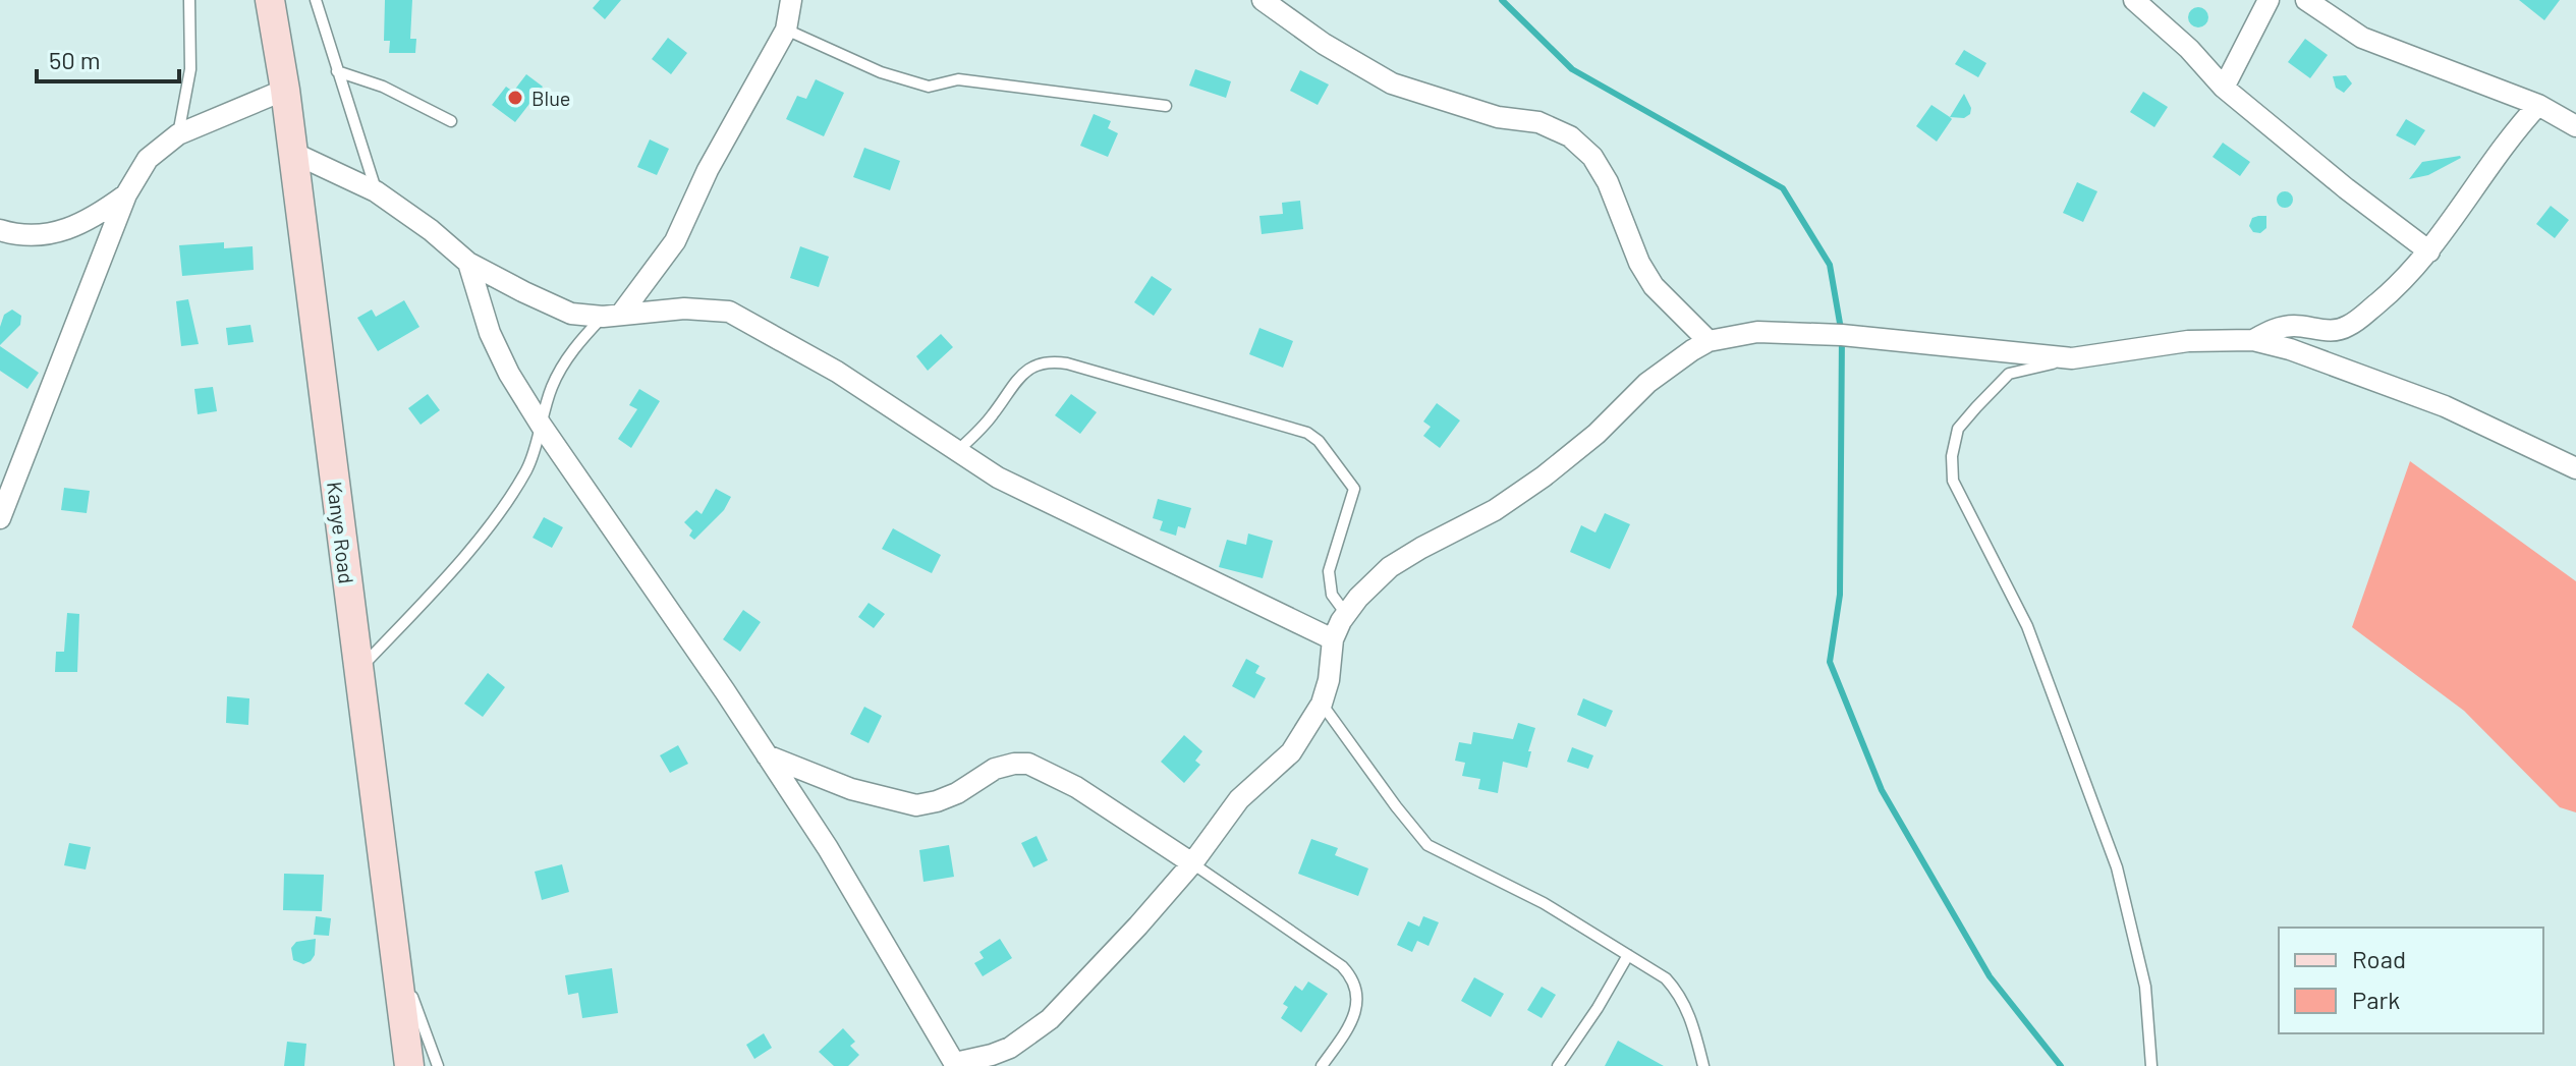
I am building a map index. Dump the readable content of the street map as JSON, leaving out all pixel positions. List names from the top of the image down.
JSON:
{
  "streets": {
    "main road": ["Kanye Road"]
  },
  "places": ["Blue"],
  "legend": ["Road", "Park"],
  "scale_bar": "50 m"
}
